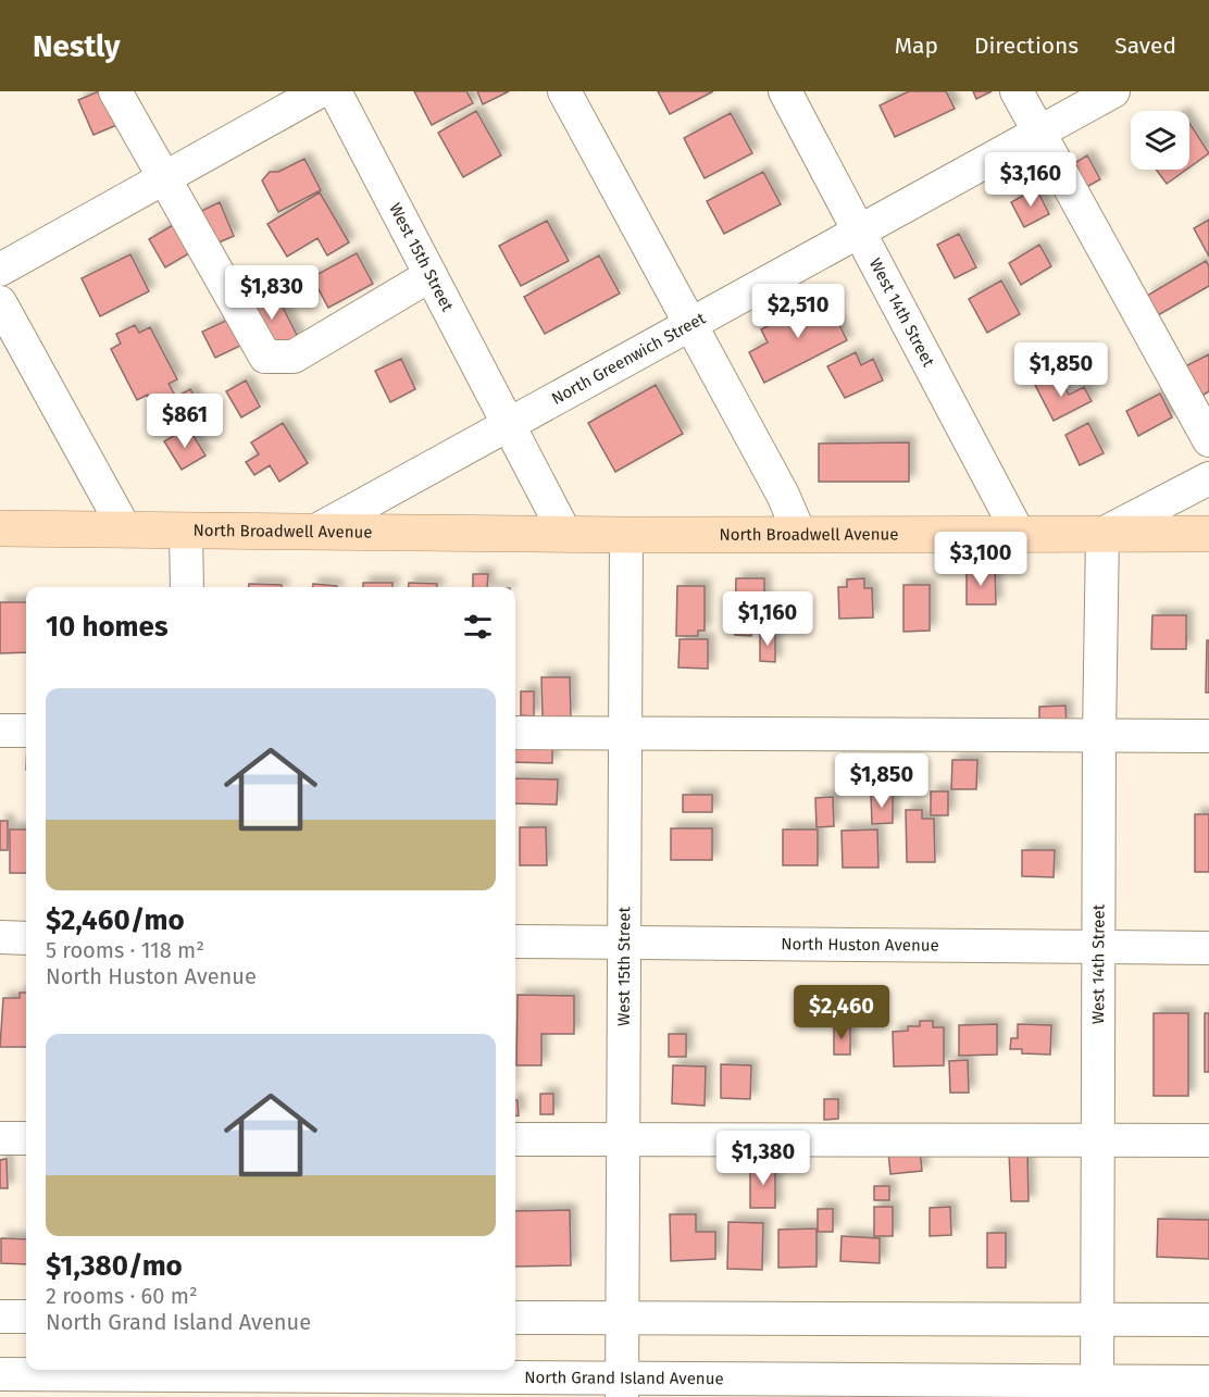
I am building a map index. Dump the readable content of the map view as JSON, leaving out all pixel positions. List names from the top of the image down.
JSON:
{
  "streets": {
    "main road": ["North Broadwell Avenue"],
    "street": [
      "West 15th Street",
      "West 14th Street",
      "North Greenwich Street",
      "North Huston Avenue",
      "North Grand Island Avenue"
    ]
  },
  "crossings": [
    ["West 15th Street", "North Greenwich Street"],
    ["West 15th Street", "North Broadwell Avenue"],
    ["West 15th Street", "North Huston Avenue"],
    ["West 15th Street", "North Grand Island Avenue"],
    ["West 14th Street", "North Greenwich Street"],
    ["West 14th Street", "North Broadwell Avenue"],
    ["West 14th Street", "North Huston Avenue"],
    ["West 14th Street", "North Grand Island Avenue"],
    ["North Greenwich Street", "North Broadwell Avenue"]
  ],
  "page": {
    "header": "Nestly",
    "nav": ["Map", "Directions", "Saved"],
    "price": [
      "$3,160",
      "$1,830",
      "$2,510",
      "$1,850",
      "$861",
      "$3,100",
      "$1,160",
      "$1,850",
      "$2,460",
      "$1,380"
    ],
    "heading": "10 homes",
    "list": [
      {
        "name": "$2,460/mo",
        "note": "5 rooms · 118 m² · North Huston Avenue"
      },
      {
        "name": "$1,380/mo",
        "note": "2 rooms · 60 m² · North Grand Island Avenue"
      }
    ]
  }
}
